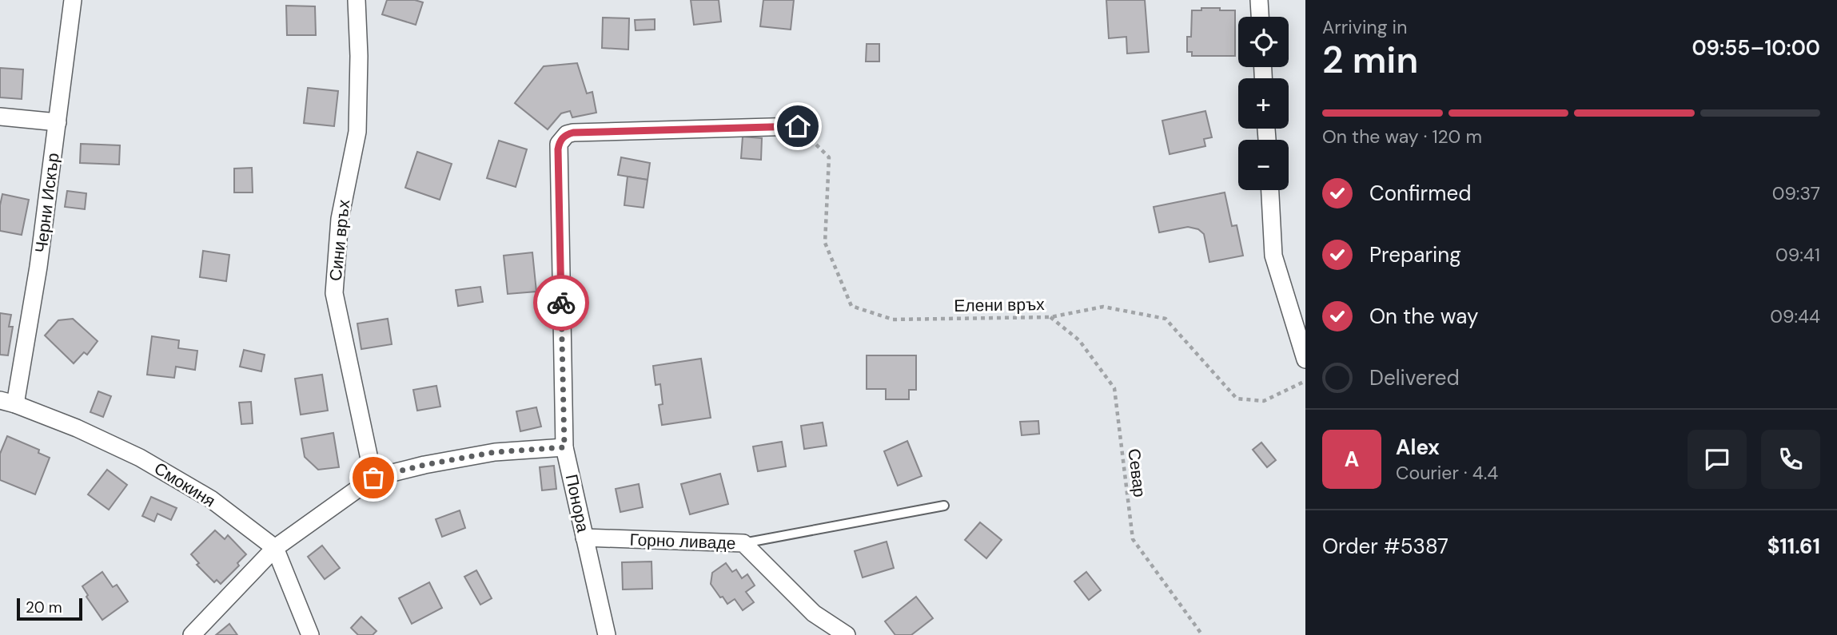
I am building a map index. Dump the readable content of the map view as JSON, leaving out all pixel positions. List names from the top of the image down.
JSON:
{
  "streets": {
    "street": [
      "Черни Искър",
      "Сини връх",
      "Смокиня",
      "Понора",
      "Горно ливаде"
    ],
    "path": ["Елени връх", "Севар"]
  },
  "crossings": [
    ["Черни Искър", "Смокиня"],
    ["Елени връх", "Севар"],
    ["Елени връх", "Понора"],
    ["Понора", "Горно ливаде"]
  ],
  "scale_bar": "20 m",
  "page": {
    "heading": ["2 min", "Arriving in", "09:55–10:00"],
    "panel": [
      "Alex",
      "Courier · 4.4",
      "Order #5387",
      "$11.61"
    ],
    "map_buttons": ["+", "−"],
    "bar": "On the way · 120 m",
    "list": [
      ["Confirmed", "09:37"],
      ["Preparing", "09:41"],
      ["On the way", "09:44"],
      "Delivered"
    ],
    "round": "A",
    "scale": "20 m"
  }
}
